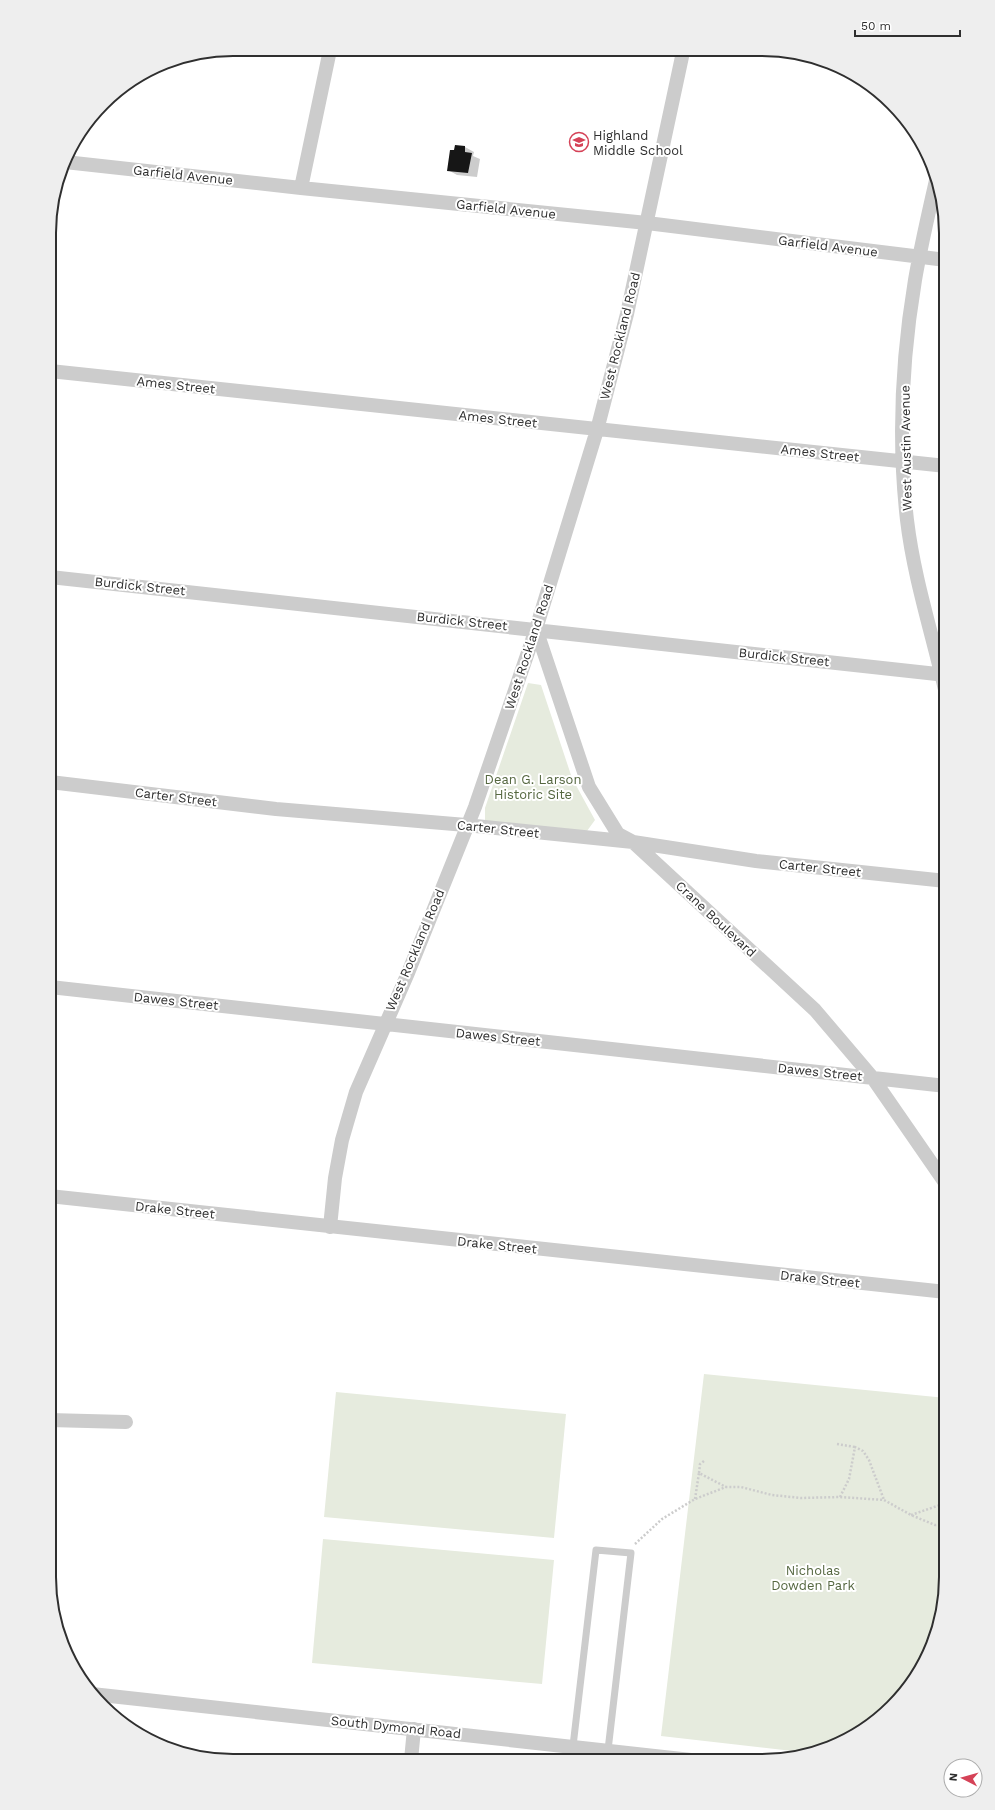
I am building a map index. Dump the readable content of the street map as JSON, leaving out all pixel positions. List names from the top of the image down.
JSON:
{
  "streets": {
    "street": [
      "Garfield Avenue",
      "West Rockland Road",
      "Ames Street",
      "West Austin Avenue",
      "Burdick Street",
      "Carter Street",
      "Crane Boulevard",
      "Dawes Street",
      "Drake Street",
      "South Dymond Road"
    ]
  },
  "crossings": [
    ["Garfield Avenue", "West Rockland Road"],
    ["Garfield Avenue", "West Austin Avenue"],
    ["West Rockland Road", "Ames Street"],
    ["West Rockland Road", "Burdick Street"],
    ["West Rockland Road", "Carter Street"],
    ["West Rockland Road", "Crane Boulevard"],
    ["West Rockland Road", "Dawes Street"],
    ["West Rockland Road", "Drake Street"],
    ["Ames Street", "West Austin Avenue"],
    ["Burdick Street", "Crane Boulevard"],
    ["Carter Street", "Crane Boulevard"],
    ["Crane Boulevard", "Dawes Street"]
  ],
  "parks": ["Dean G. Larson Historic Site", "Nicholas Dowden Park"],
  "places": {
    "school or university": ["Highland Middle School"]
  },
  "scale_bar": "50 m",
  "north": "left"
}
